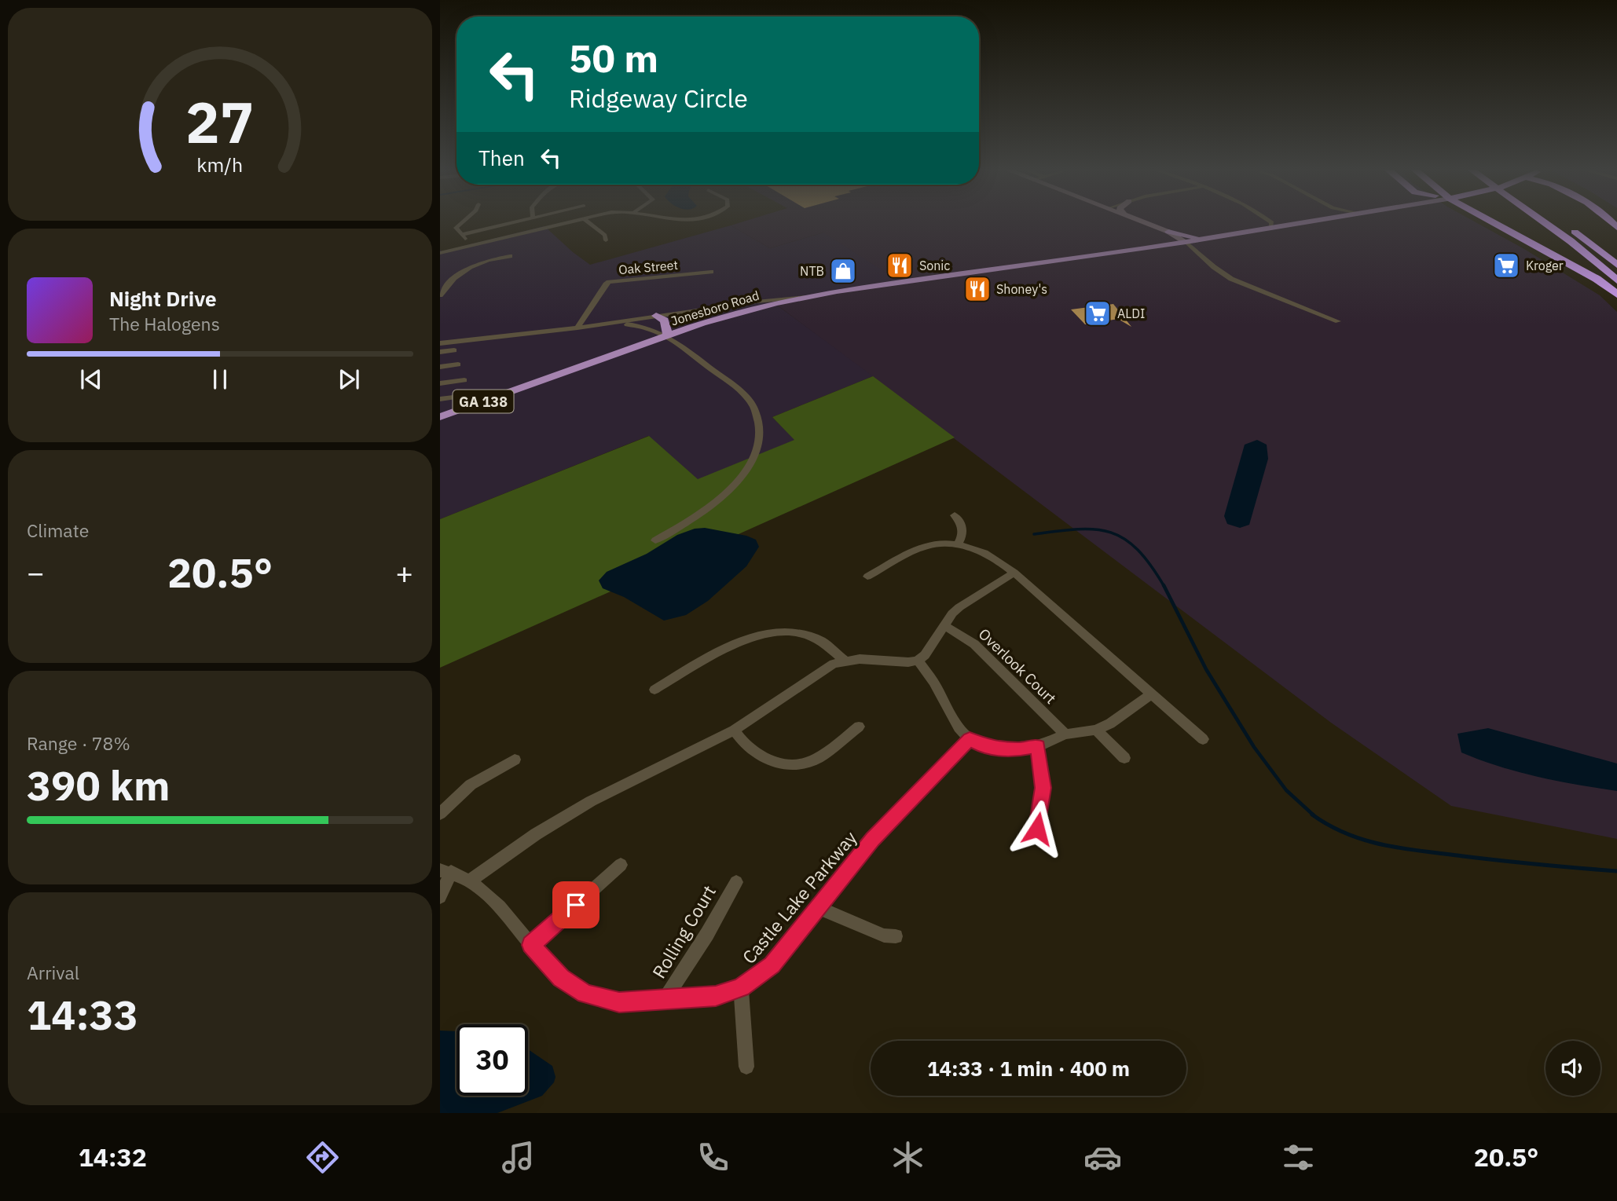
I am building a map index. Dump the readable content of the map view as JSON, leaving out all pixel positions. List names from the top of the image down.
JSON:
{
  "streets": {
    "main road": ["Jonesboro Road", "GA 138"],
    "street": [
      "Oak Street",
      "Overlook Court",
      "Castle Lake Parkway",
      "Rolling Court"
    ]
  },
  "crossings": [
    ["Oak Street", "Jonesboro Road"],
    ["Jonesboro Road", "GA 138"],
    ["Castle Lake Parkway", "Rolling Court"]
  ],
  "places": {
    "restaurant": ["Sonic", "Shoney's"],
    "supermarket": ["Kroger", "ALDI"],
    "shop": ["NTB"]
  },
  "page": {
    "turn": ["50 m", "Ridgeway Circle"],
    "then": "Then",
    "song": ["Night Drive", "The Halogens"],
    "tile": [
      "Climate",
      ["Range · 78%", "390 km"],
      ["Arrival", "14:33"]
    ],
    "heat": ["−", "20.5°", "+"],
    "limit": "30",
    "trip": "14:33 · 1 min · 400 m",
    "tabs": ["14:32", "20.5°"],
    "gauge": ["27", "km/h"]
  }
}
